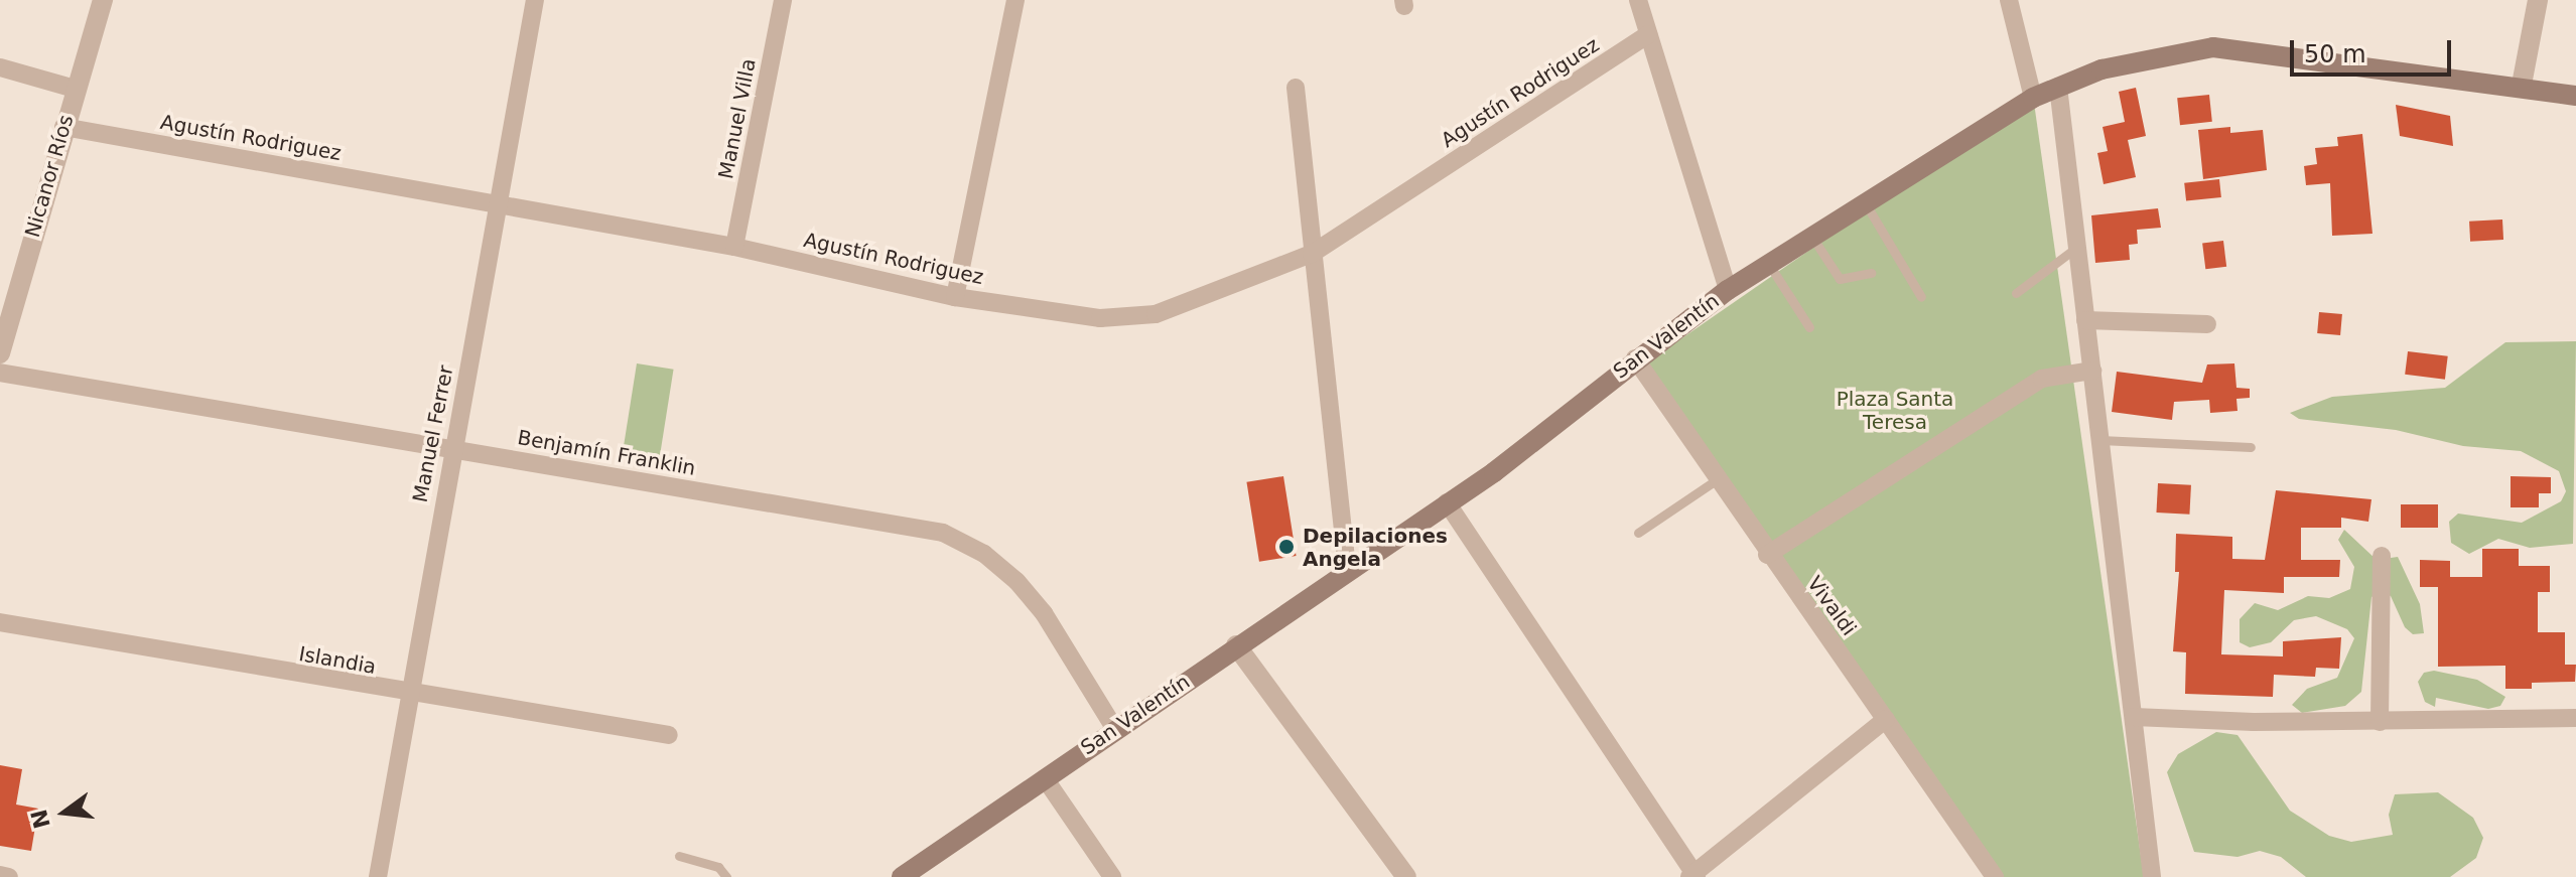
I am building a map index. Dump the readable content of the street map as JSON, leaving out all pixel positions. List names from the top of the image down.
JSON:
{
  "streets": {
    "main road": ["San Valentín"],
    "street": [
      "Agustín Rodriguez",
      "Manuel Villa",
      "Nicanor Ríos",
      "Manuel Ferrer",
      "Benjamín Franklin",
      "Vivaldi",
      "Islandia"
    ]
  },
  "crossings": [
    ["Agustín Rodriguez", "Manuel Villa"],
    ["Agustín Rodriguez", "Nicanor Ríos"],
    ["Agustín Rodriguez", "Manuel Ferrer"],
    ["San Valentín", "Benjamín Franklin"],
    ["San Valentín", "Vivaldi"],
    ["Manuel Ferrer", "Benjamín Franklin"],
    ["Manuel Ferrer", "Islandia"]
  ],
  "parks": ["Plaza Santa Teresa"],
  "places": ["Depilaciones Angela"],
  "scale_bar": "50 m",
  "north": "left"
}
